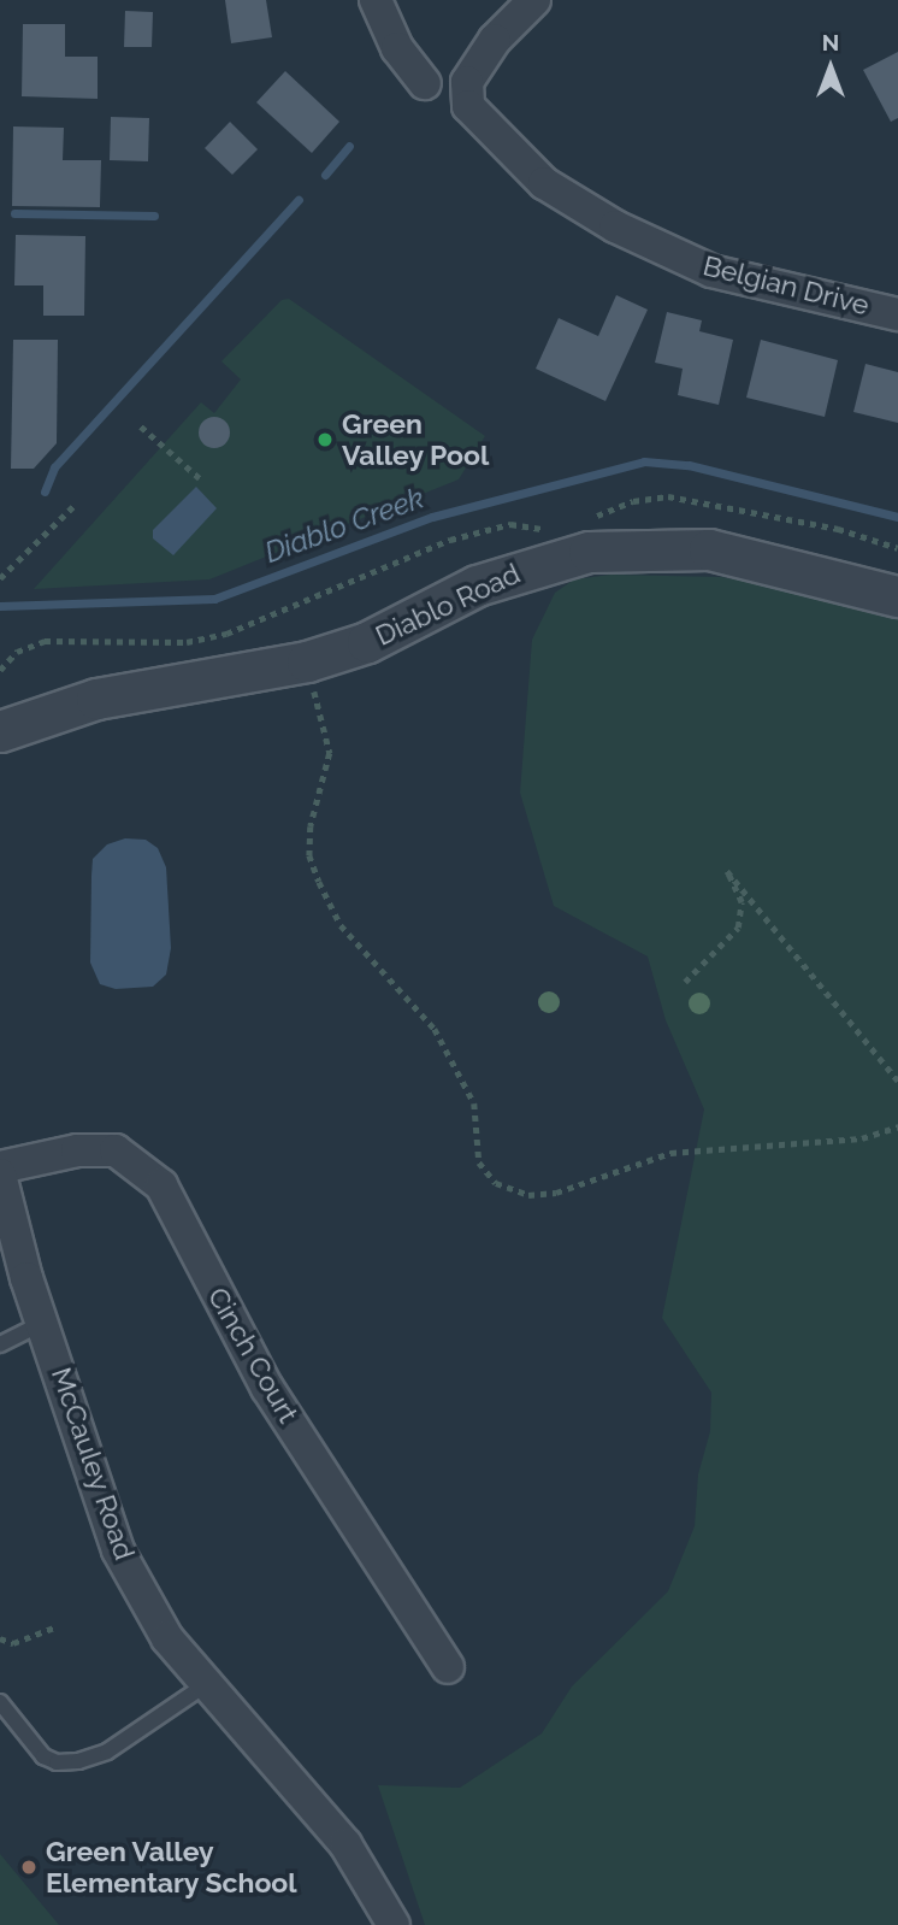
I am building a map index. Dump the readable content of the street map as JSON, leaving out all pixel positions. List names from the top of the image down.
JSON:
{
  "streets": {
    "street": [
      "Belgian Drive",
      "Diablo Road",
      "Cinch Court",
      "McCauley Road"
    ]
  },
  "water": ["Diablo Creek"],
  "places": ["Green Valley Pool", "Green Valley Elementary School"],
  "north": "top"
}
